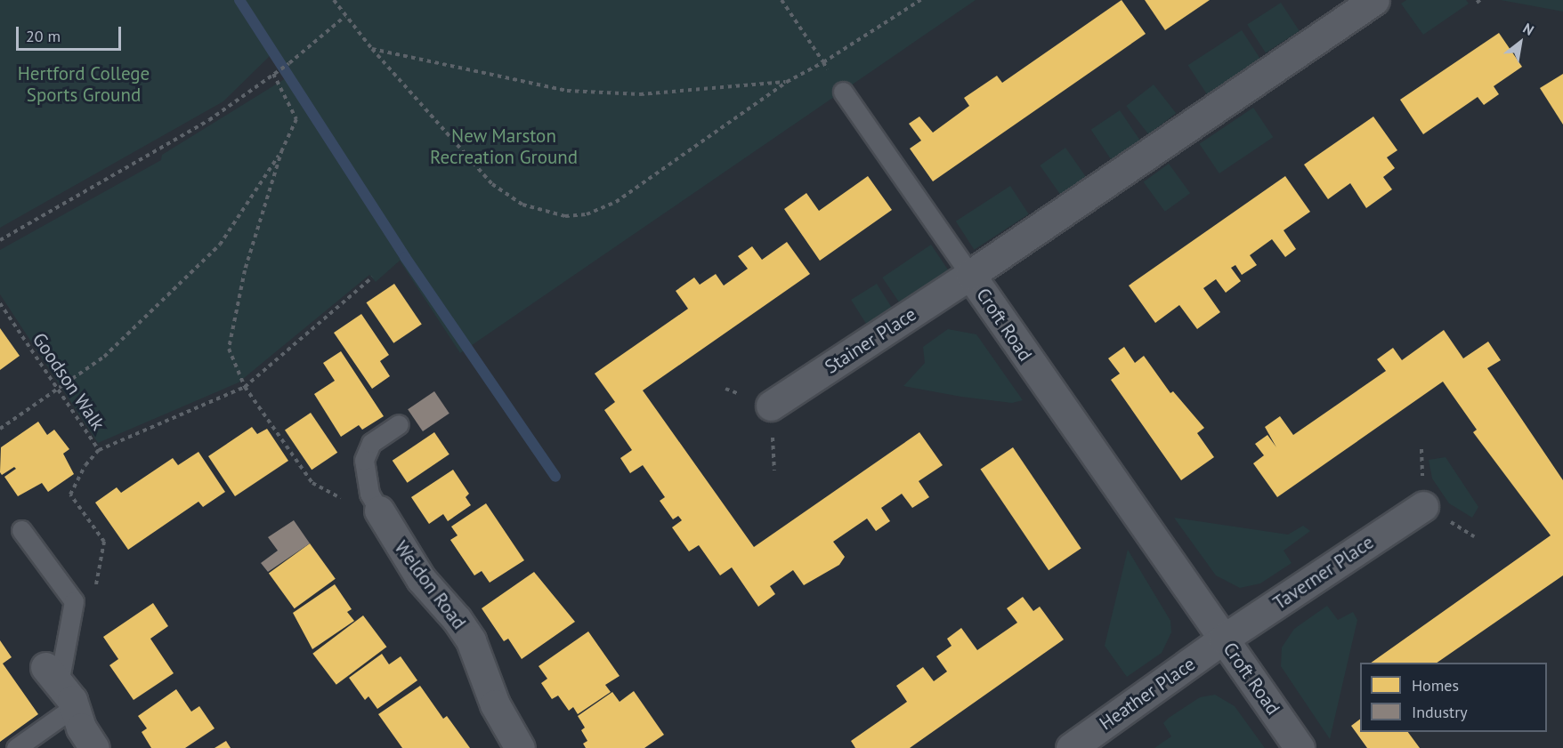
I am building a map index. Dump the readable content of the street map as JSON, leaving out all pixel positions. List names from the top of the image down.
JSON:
{
  "streets": {
    "street": [
      "Croft Road",
      "Stainer Place",
      "Taverner Place",
      "Weldon Road",
      "Heather Place"
    ],
    "path": ["Goodson Walk"]
  },
  "crossings": [
    ["Croft Road", "Stainer Place"],
    ["Croft Road", "Taverner Place"],
    ["Croft Road", "Heather Place"],
    ["Taverner Place", "Heather Place"]
  ],
  "parks": ["Hertford College Sports Ground", "New Marston Recreation Ground"],
  "legend": ["Homes", "Industry"],
  "scale_bar": "20 m",
  "north": "top right"
}
